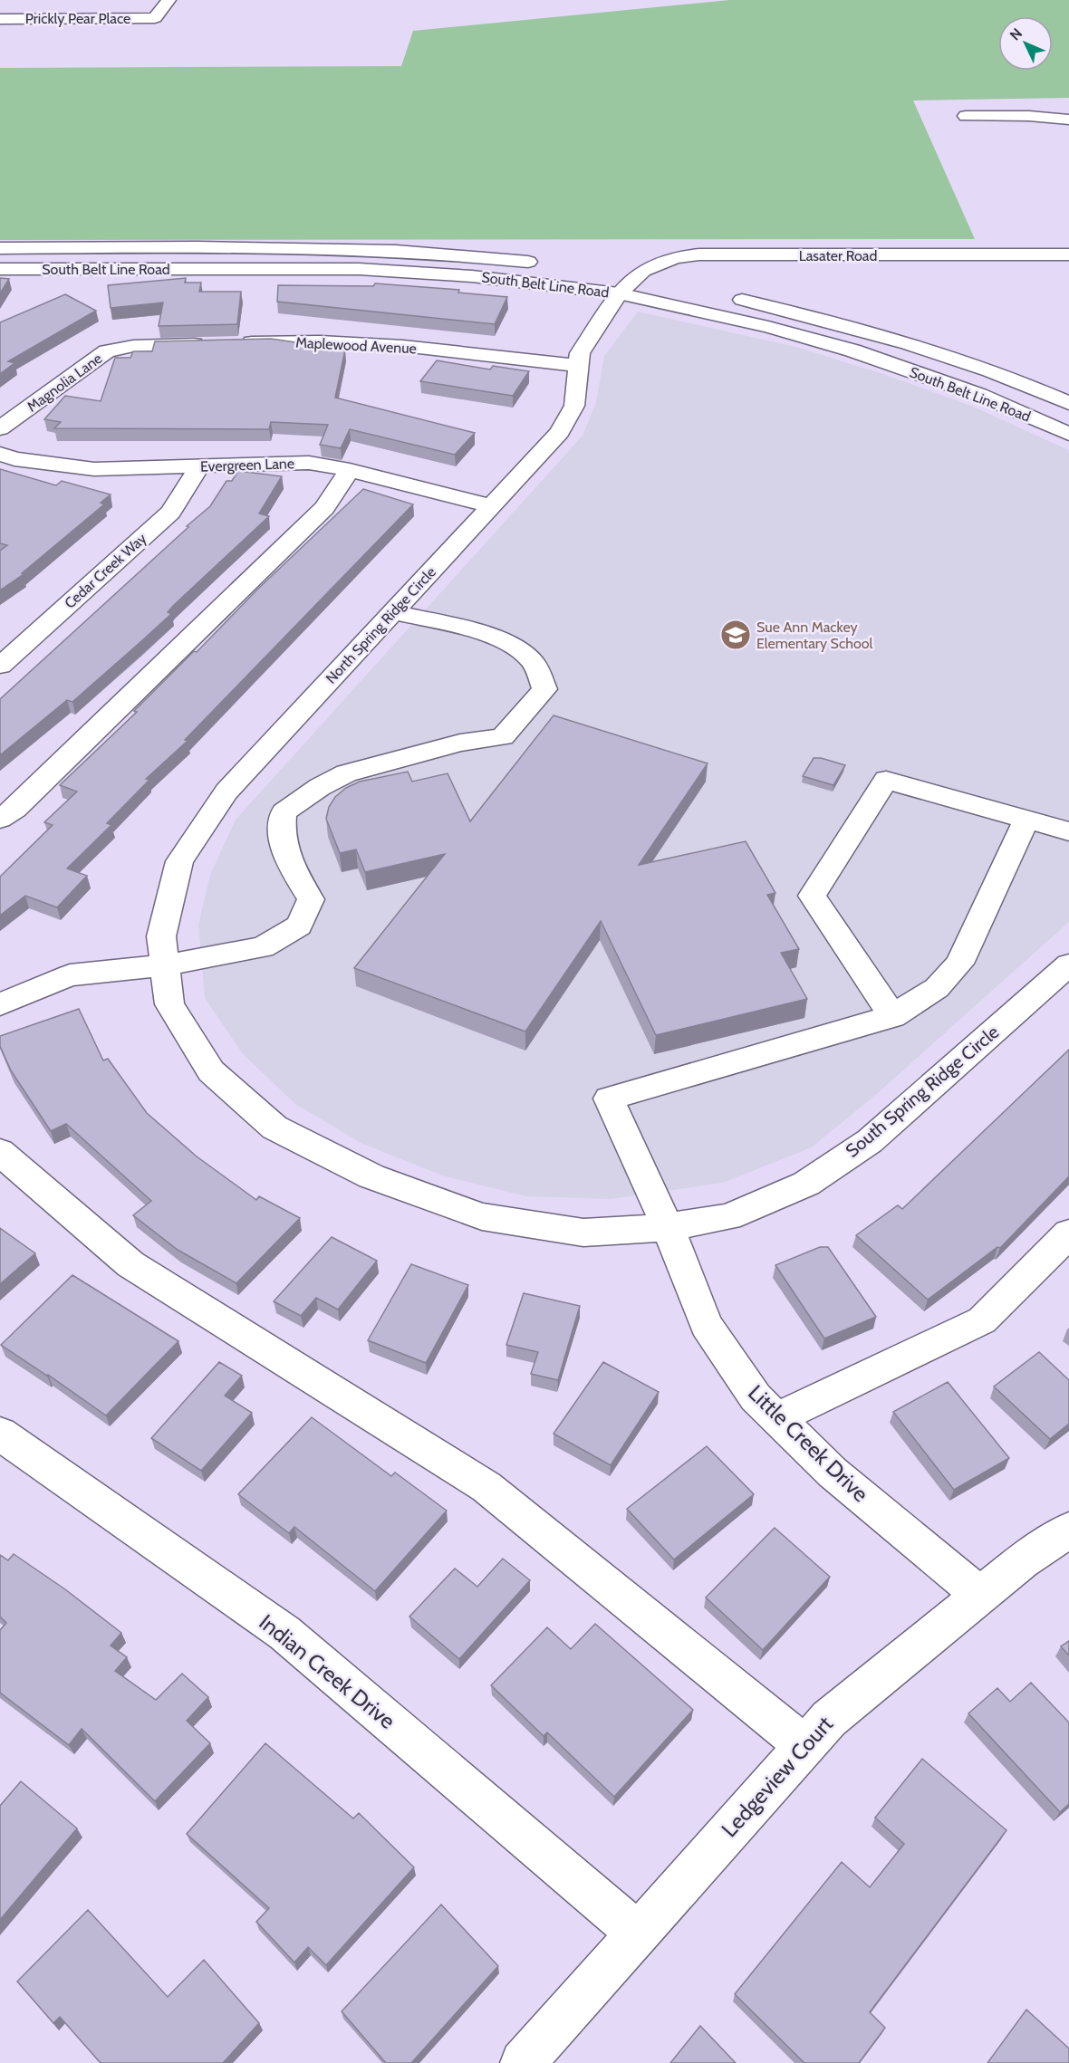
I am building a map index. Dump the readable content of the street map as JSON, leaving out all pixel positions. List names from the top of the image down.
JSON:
{
  "streets": {
    "street": [
      "Prickly Pear Place",
      "Lasater Road",
      "South Belt Line Road",
      "Maplewood Avenue",
      "Magnolia Lane",
      "Evergreen Lane",
      "Cedar Creek Way",
      "North Spring Ridge Circle",
      "South Spring Ridge Circle",
      "Little Creek Drive",
      "Indian Creek Drive",
      "Ledgeview Court"
    ]
  },
  "crossings": [
    ["Lasater Road", "South Belt Line Road"],
    ["Lasater Road", "North Spring Ridge Circle"],
    ["South Belt Line Road", "North Spring Ridge Circle"],
    ["Maplewood Avenue", "North Spring Ridge Circle"],
    ["Evergreen Lane", "Cedar Creek Way"],
    ["Evergreen Lane", "North Spring Ridge Circle"],
    ["North Spring Ridge Circle", "South Spring Ridge Circle"],
    ["South Spring Ridge Circle", "Little Creek Drive"],
    ["Little Creek Drive", "Ledgeview Court"],
    ["Indian Creek Drive", "Ledgeview Court"]
  ],
  "places": {
    "school or university": ["Sue Ann Mackey Elementary School"]
  },
  "north": "top left"
}
